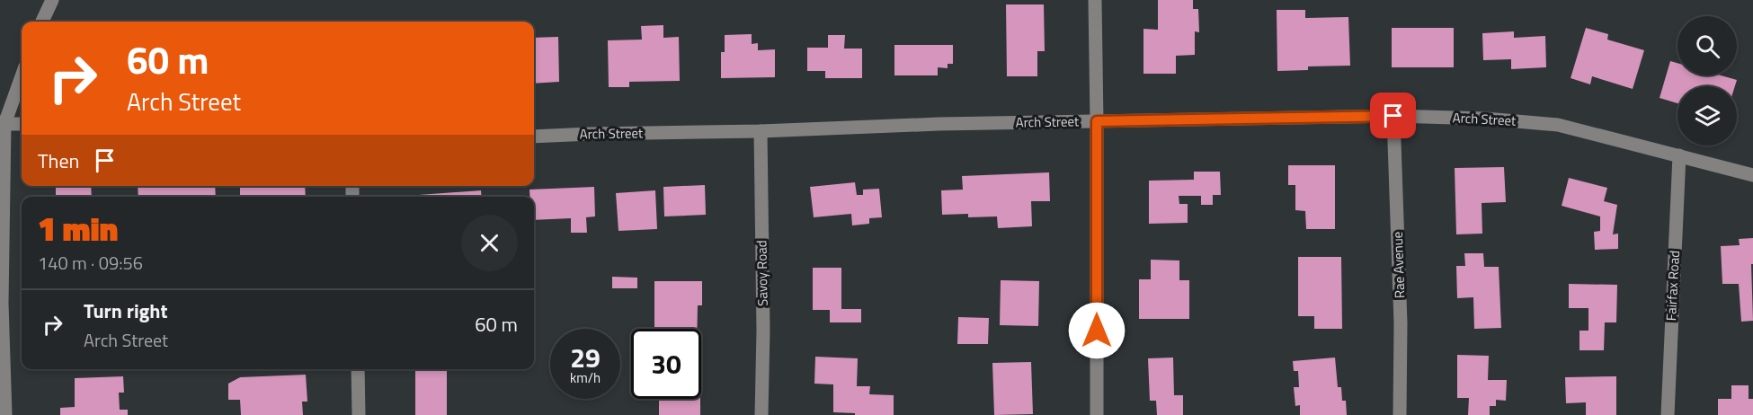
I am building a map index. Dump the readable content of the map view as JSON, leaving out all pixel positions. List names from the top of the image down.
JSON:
{
  "streets": {
    "street": [
      "Arch Street",
      "Rae Avenue",
      "Savoy Road",
      "Fairfax Road"
    ]
  },
  "crossings": [
    ["Arch Street", "Rae Avenue"],
    ["Arch Street", "Savoy Road"],
    ["Arch Street", "Fairfax Road"]
  ],
  "page": {
    "turn": ["60 m", "Arch Street"],
    "then": "Then",
    "heading": ["1 min", "140 m · 09:56"],
    "list": [
      {
        "name": "Turn right",
        "note": "Arch Street",
        "value": "60 m"
      }
    ],
    "speed": "29 km/h",
    "limit": "30"
  }
}
